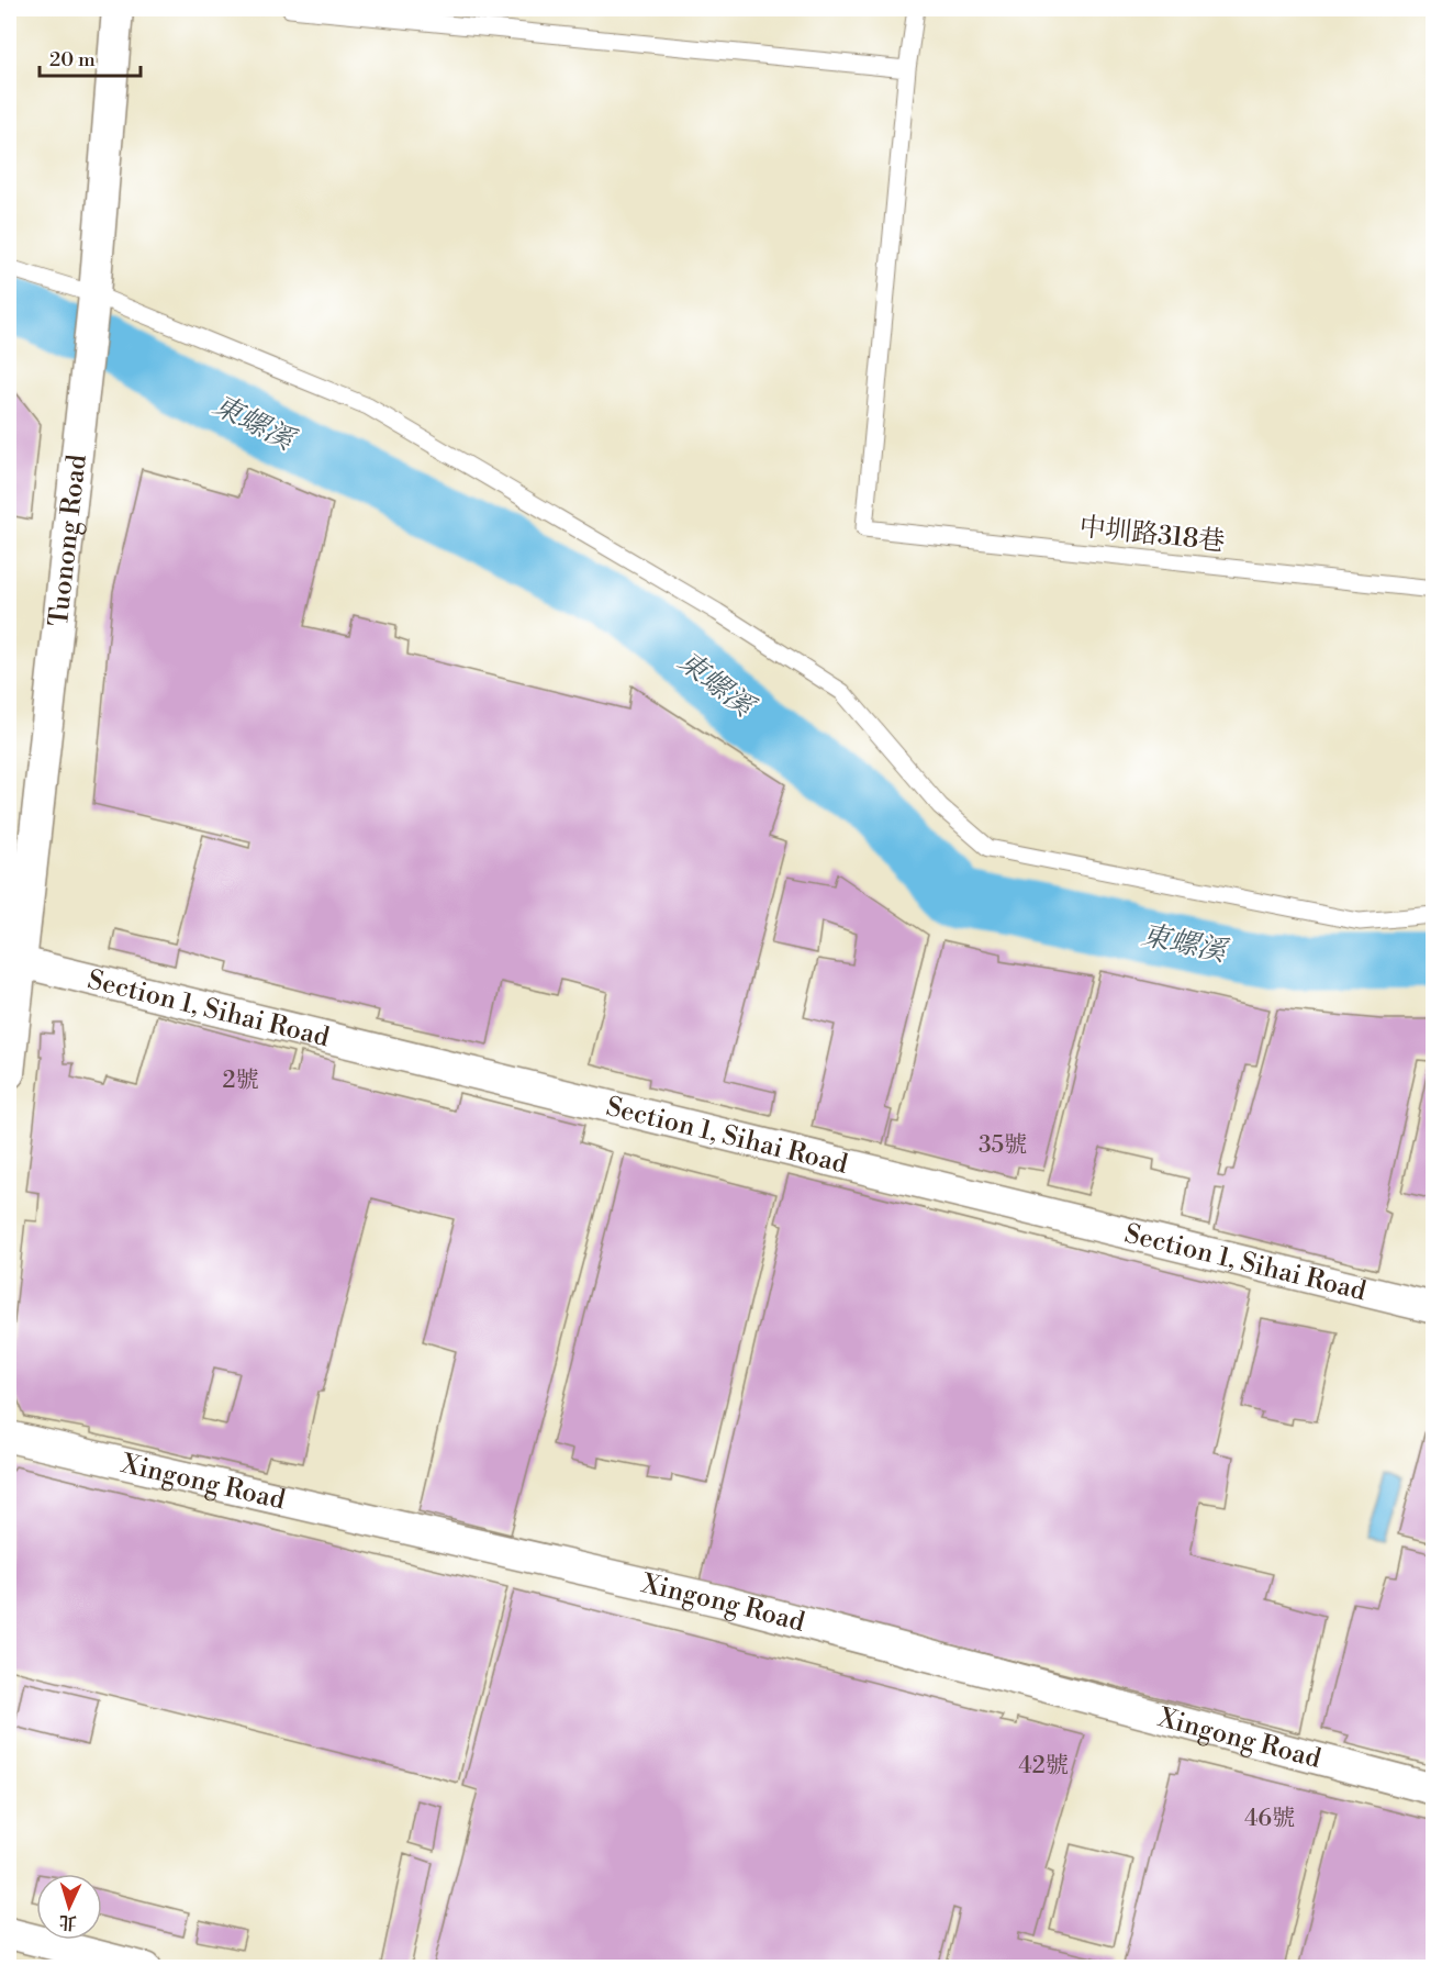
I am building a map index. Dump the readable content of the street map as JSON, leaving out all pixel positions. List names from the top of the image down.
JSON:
{
  "streets": {
    "street": ["Tuonong Road", "Section 1, Sihai Road", "Xingong Road"],
    "lane": ["中圳路318巷"]
  },
  "crossings": [
    ["Tuonong Road", "Section 1, Sihai Road"]
  ],
  "water": ["東螺溪"],
  "house_numbers": [
    "2號",
    "35號",
    "42號",
    "46號"
  ],
  "scale_bar": "20 m",
  "north": "bottom"
}
